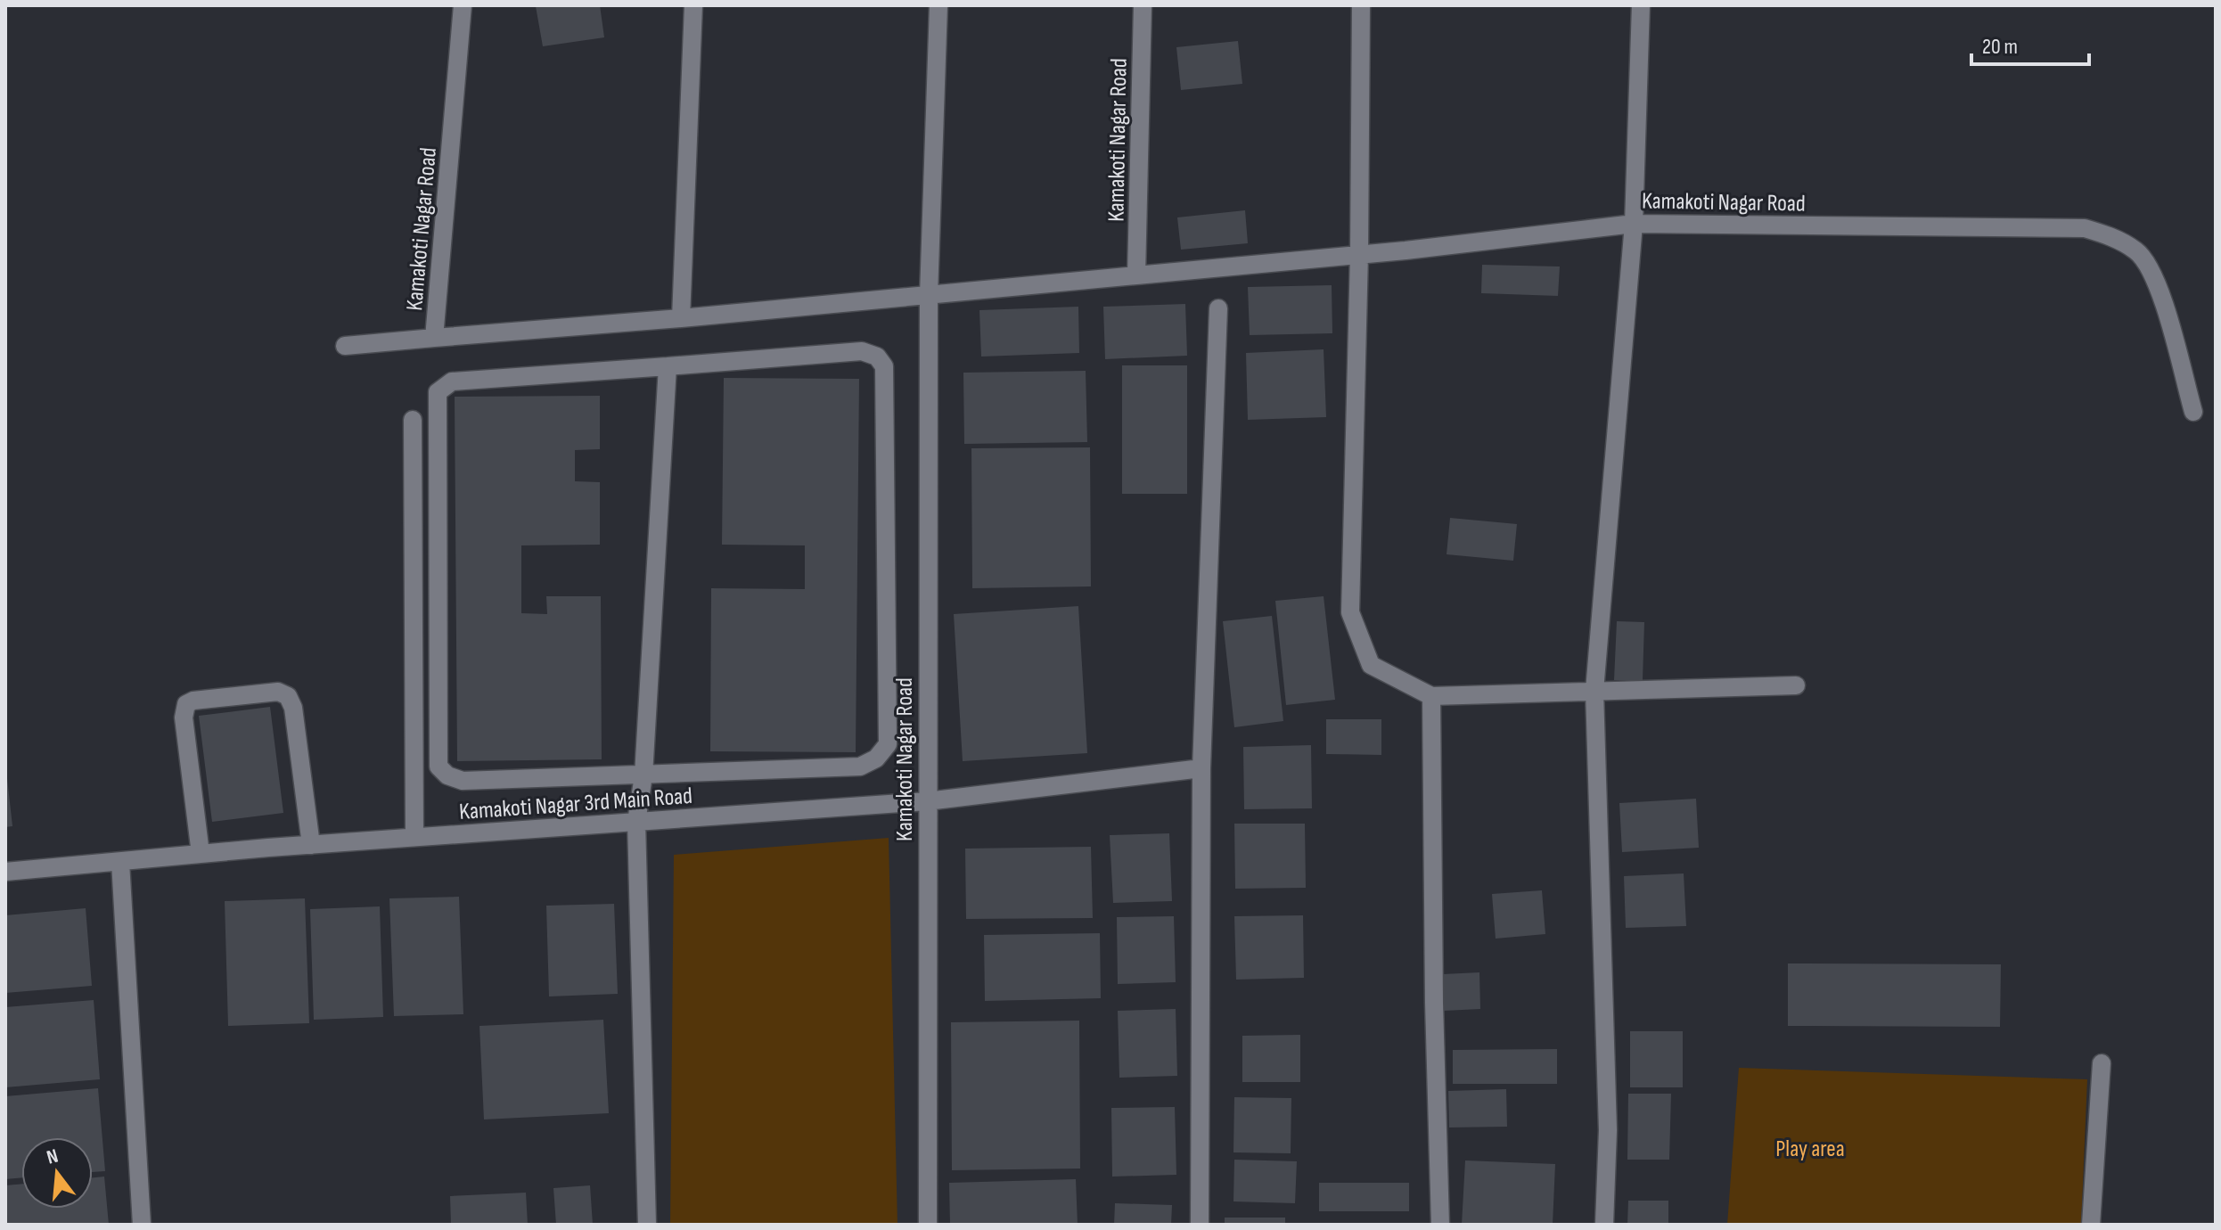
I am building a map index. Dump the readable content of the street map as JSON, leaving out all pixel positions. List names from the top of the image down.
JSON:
{
  "streets": {
    "street": ["Kamakoti Nagar Road", "Kamakoti Nagar 3rd Main Road"]
  },
  "crossings": [
    ["Kamakoti Nagar Road", "Kamakoti Nagar 3rd Main Road"]
  ],
  "parks": ["Play area"],
  "scale_bar": "20 m",
  "north": "top"
}
